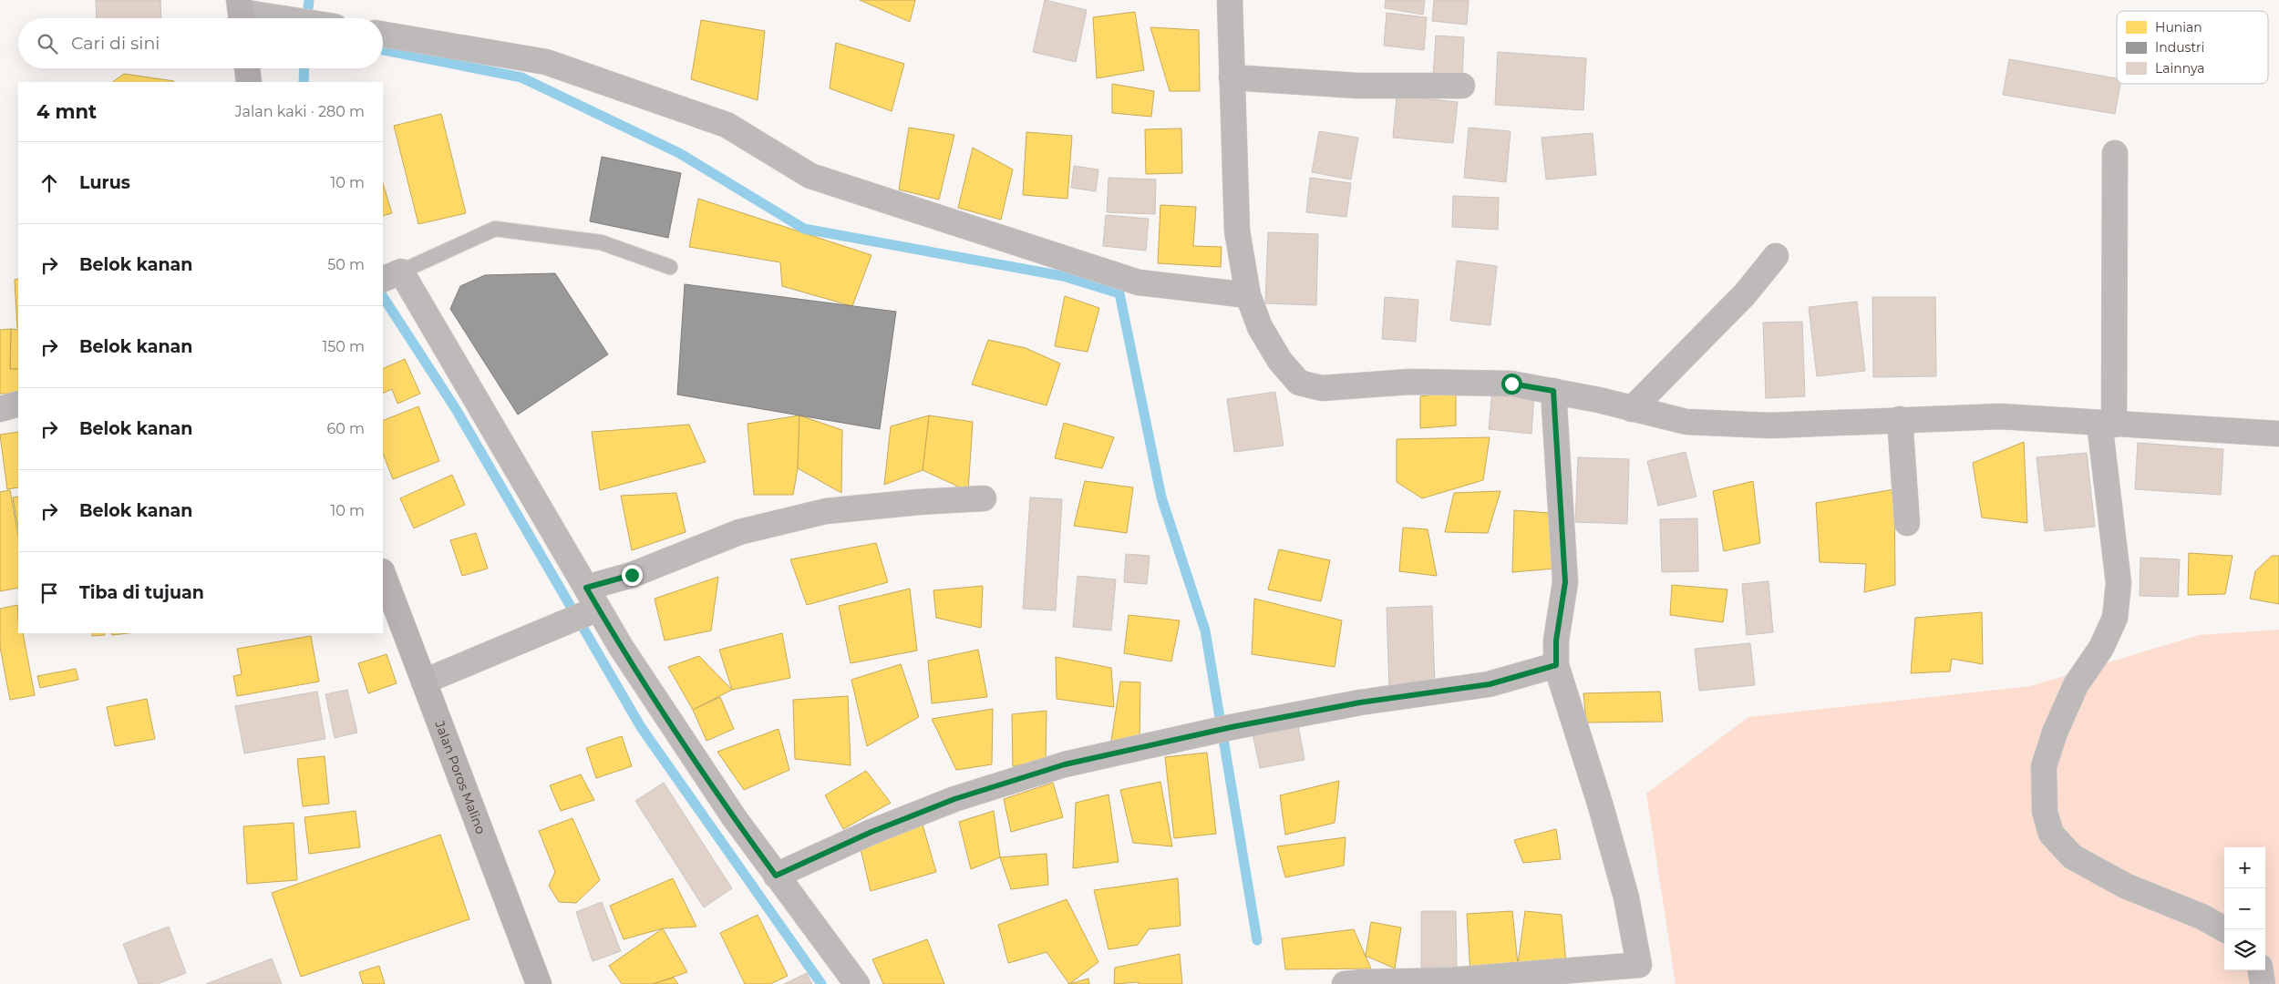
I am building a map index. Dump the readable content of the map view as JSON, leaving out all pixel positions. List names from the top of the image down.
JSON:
{
  "streets": {
    "main road": ["Jalan Poros Malino"]
  },
  "legend": ["Hunian", "Industri", "Lainnya"],
  "page": {
    "search": "Cari di sini",
    "heading": ["4 mnt", "Jalan kaki · 280 m"],
    "list": [
      ["Lurus", "10 m"],
      ["Belok kanan", "50 m"],
      ["Belok kanan", "150 m"],
      ["Belok kanan", "60 m"],
      ["Belok kanan", "10 m"],
      "Tiba di tujuan"
    ],
    "map_buttons": ["+", "−"]
  }
}
